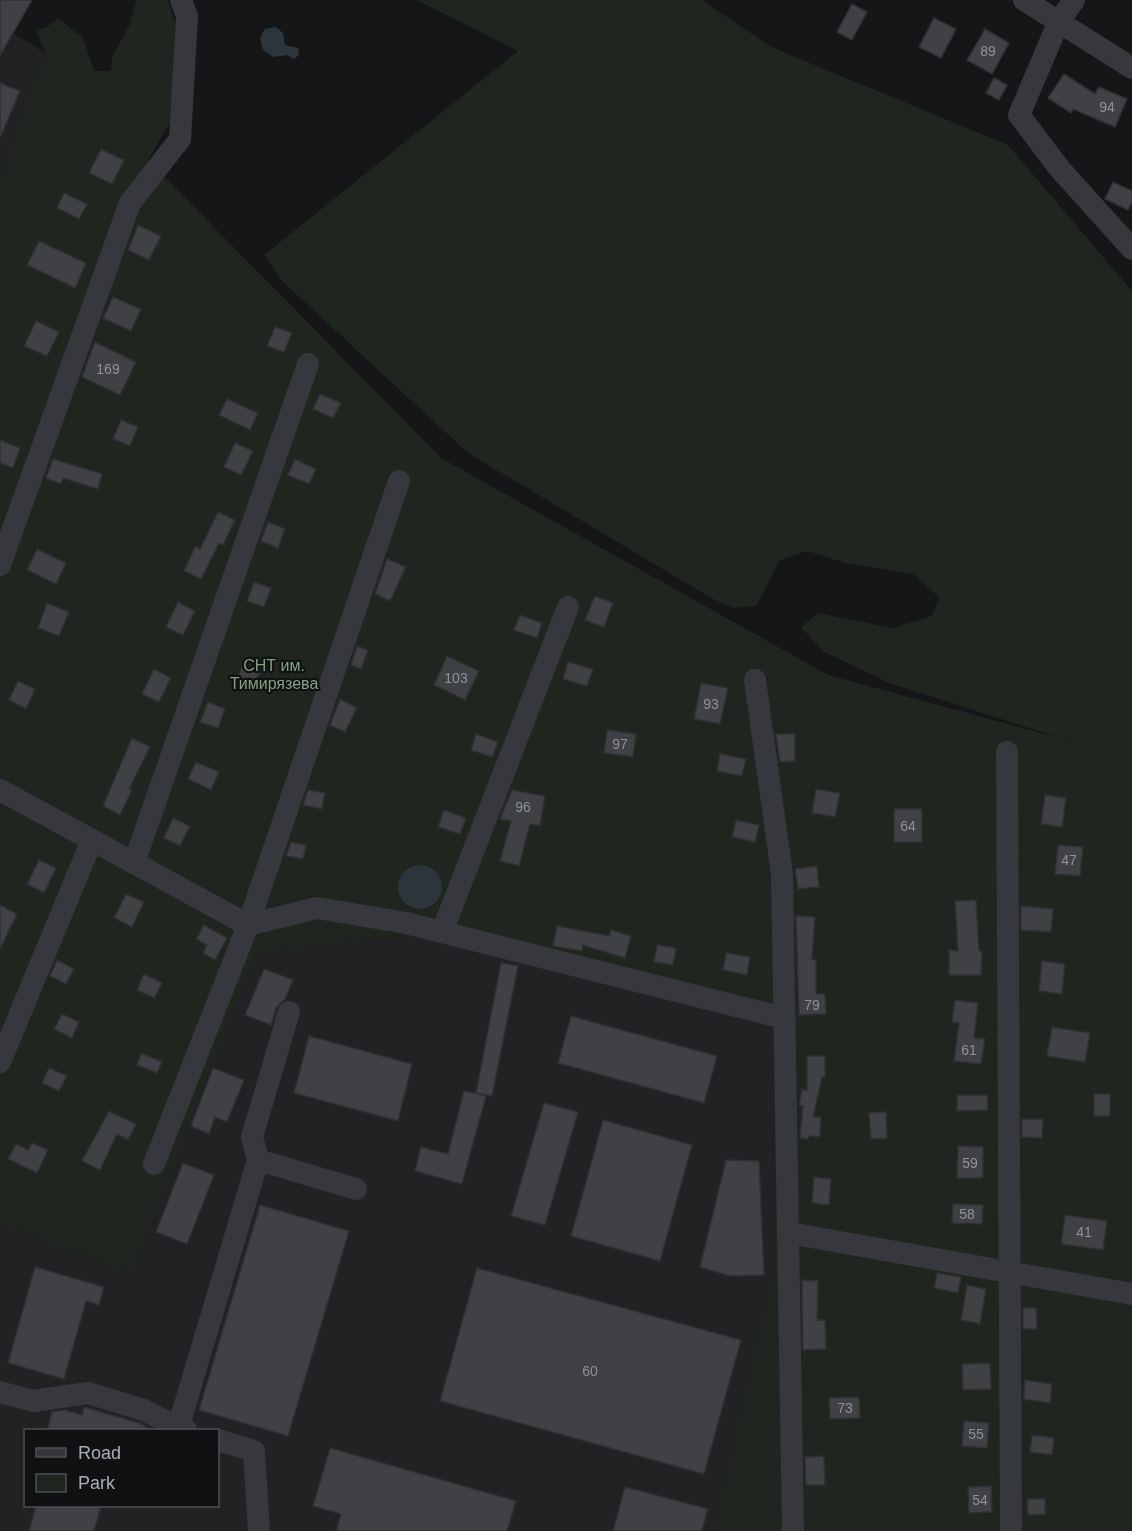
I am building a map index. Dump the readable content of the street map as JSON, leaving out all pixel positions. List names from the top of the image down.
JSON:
{
  "parks": ["СНТ им. Тимирязева"],
  "house_numbers": [
    "89",
    "94",
    "169",
    "103",
    "93",
    "97",
    "96",
    "64",
    "47",
    "79",
    "61",
    "59",
    "58",
    "41",
    "60",
    "73",
    "55",
    "54"
  ],
  "legend": ["Road", "Park"]
}
